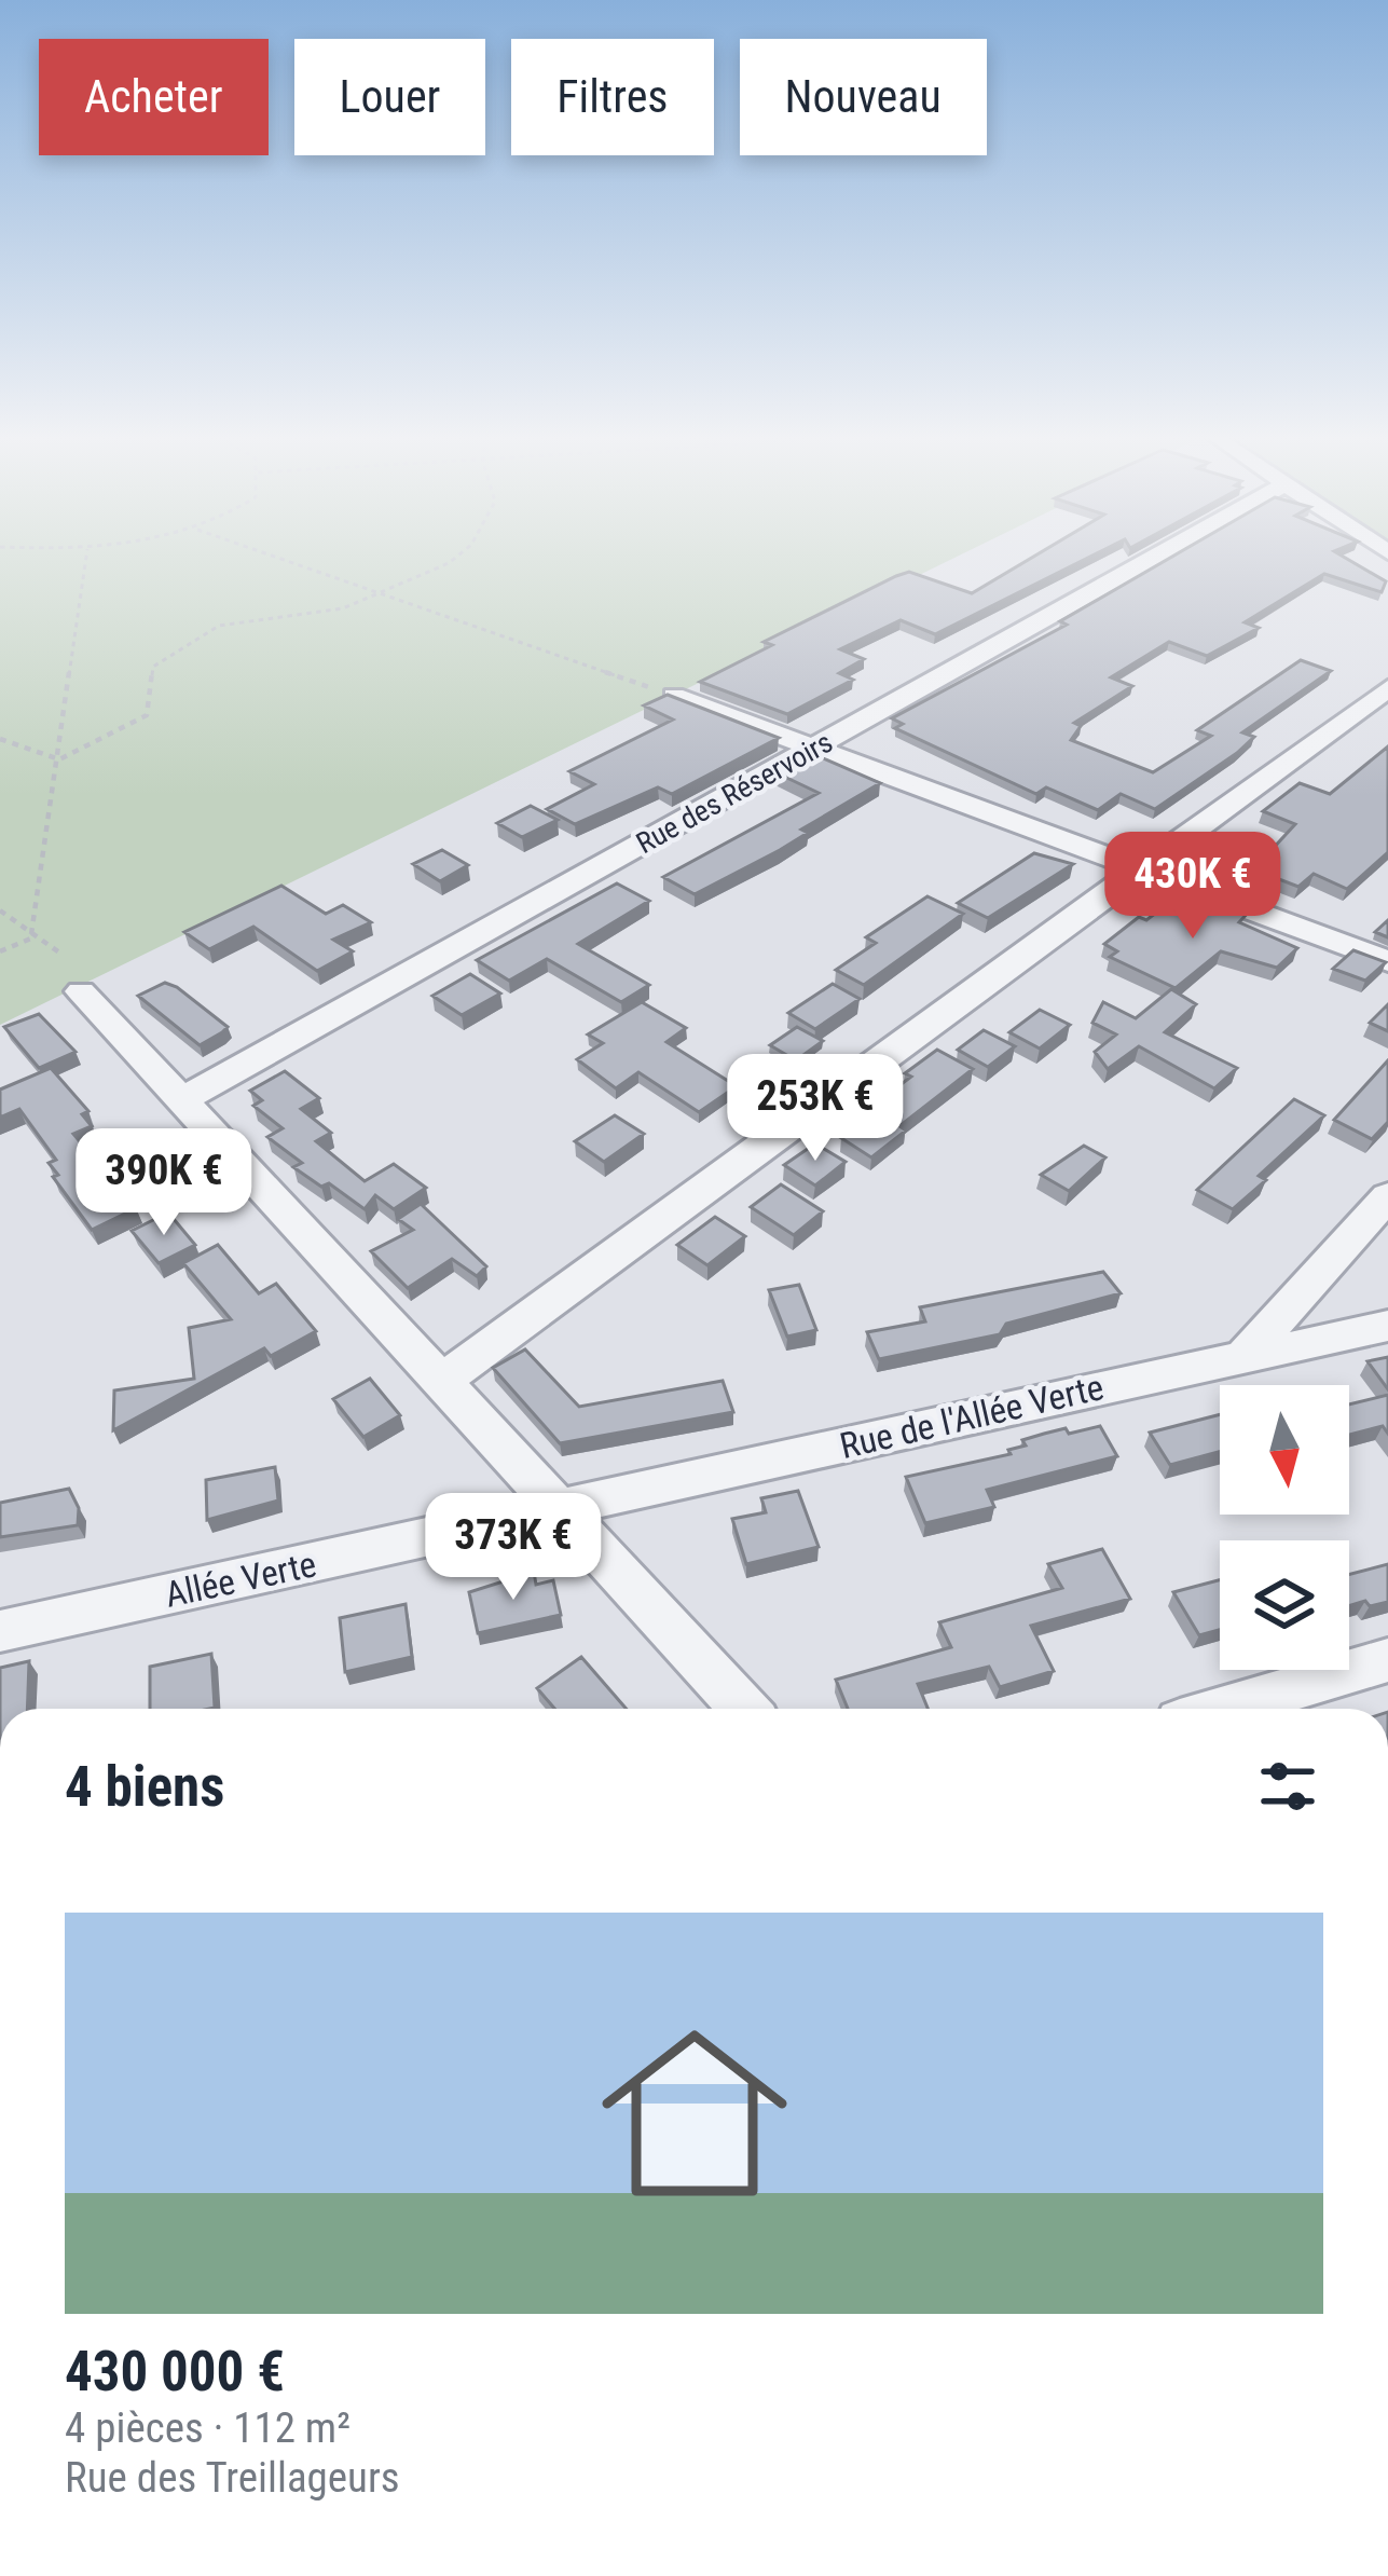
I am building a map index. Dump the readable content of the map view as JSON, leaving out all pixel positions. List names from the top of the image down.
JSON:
{
  "streets": {
    "street": ["Rue des Réservoirs", "Rue de l'Allée Verte", "Allée Verte"]
  },
  "crossings": [
    ["Rue de l'Allée Verte", "Allée Verte"]
  ],
  "north": "bottom",
  "page": {
    "chip": [
      "Acheter",
      "Louer",
      "Filtres",
      "Nouveau"
    ],
    "price": [
      "430K €",
      "253K €",
      "390K €",
      "373K €"
    ],
    "heading": "4 biens",
    "list": [
      {
        "name": "430 000 €",
        "note": "4 pièces · 112 m² · Rue des Treillageurs"
      }
    ]
  }
}
